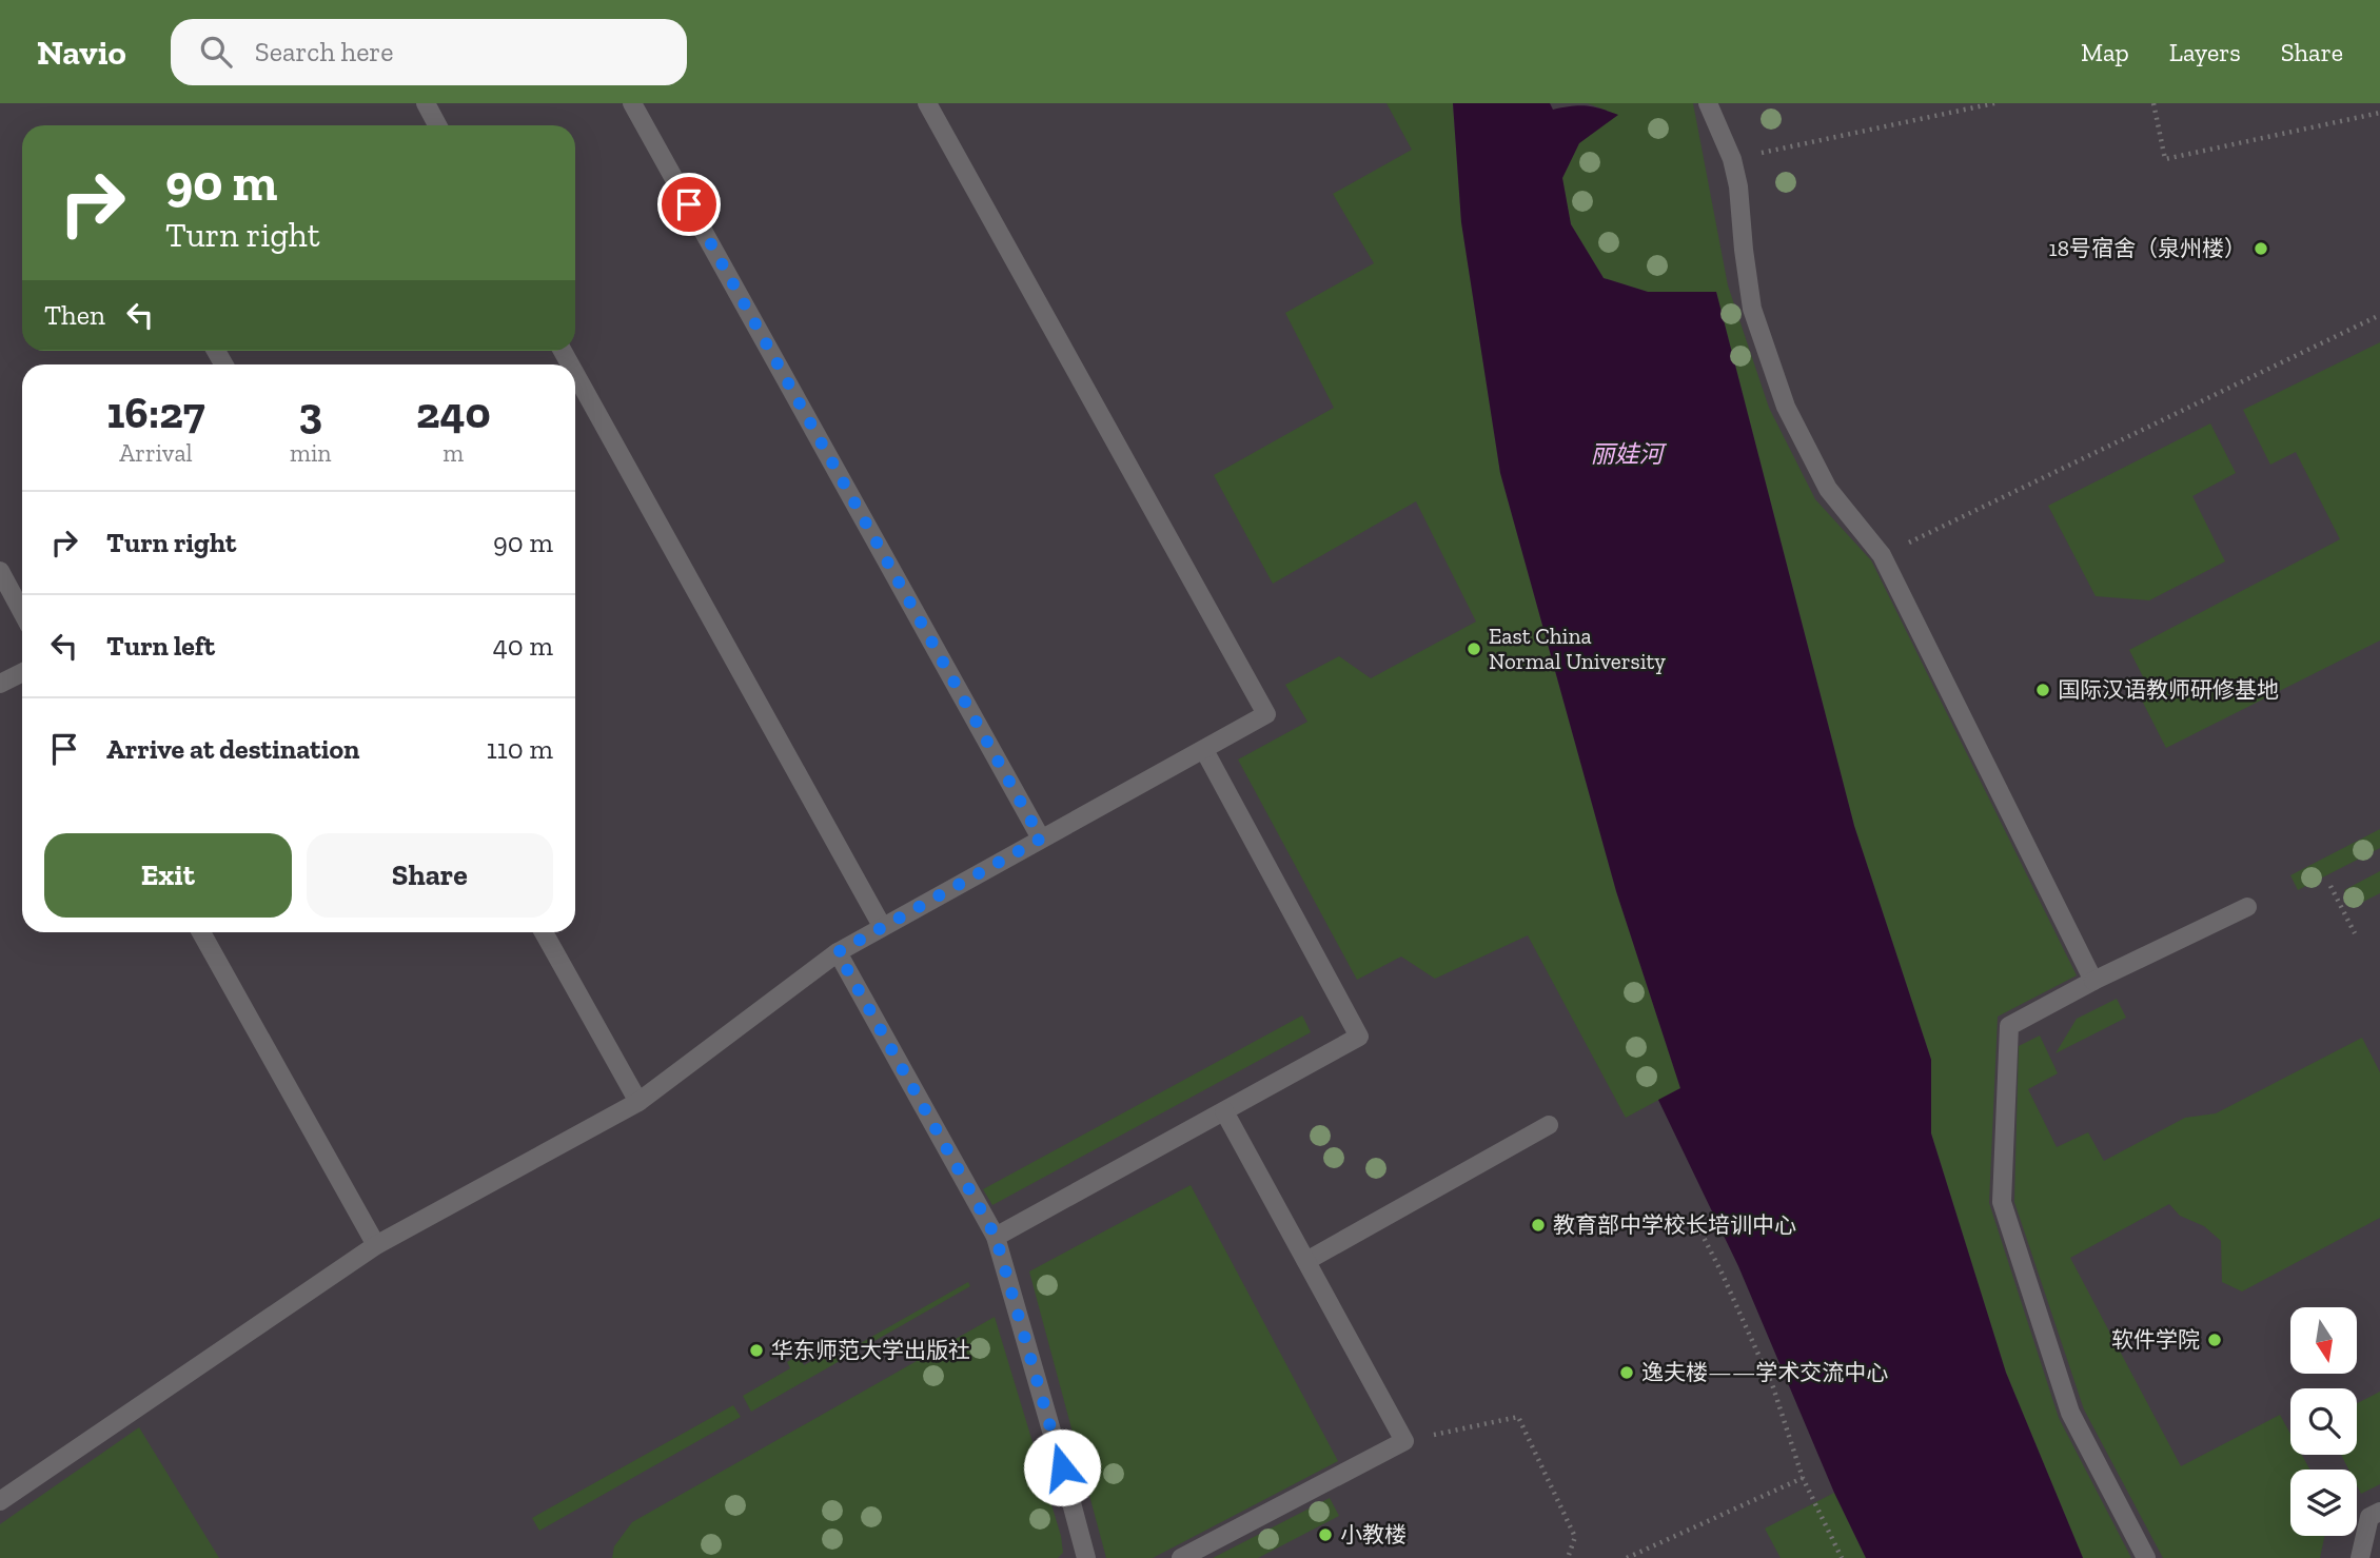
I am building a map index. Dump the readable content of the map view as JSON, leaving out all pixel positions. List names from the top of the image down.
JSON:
{
  "water": ["丽娃河"],
  "places": [
    "18号宿舍（泉州楼）",
    "East China Normal University",
    "国际汉语教师研修基地",
    "教育部中学校长培训中心",
    "软件学院",
    "华东师范大学出版社",
    "逸夫楼——学术交流中心",
    "小教楼"
  ],
  "north": "bottom",
  "page": {
    "header": "Navio",
    "search": "Search here",
    "nav": ["Map", "Layers", "Share"],
    "turn": ["90 m", "Turn right"],
    "then": "Then",
    "eta": [
      "16:27",
      "Arrival",
      "3",
      "min",
      "240",
      "m"
    ],
    "list": [
      {
        "name": "Turn right",
        "value": "90 m"
      },
      {
        "name": "Turn left",
        "value": "40 m"
      },
      {
        "name": "Arrive at destination",
        "value": "110 m"
      }
    ],
    "buttons": ["Exit", "Share"]
  }
}
